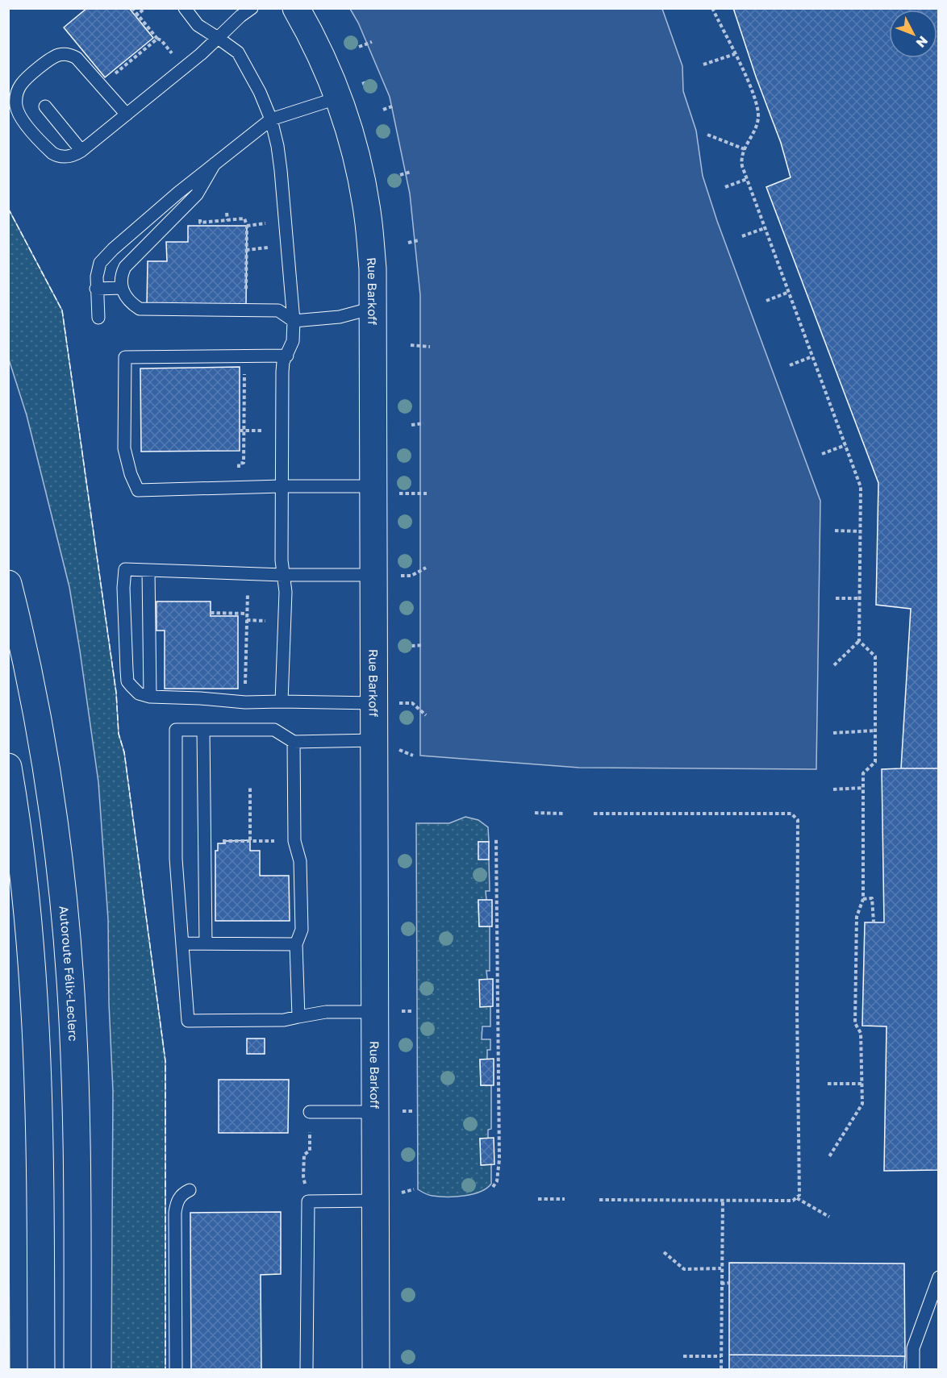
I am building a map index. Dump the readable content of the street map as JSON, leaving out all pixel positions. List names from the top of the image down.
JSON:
{
  "streets": {
    "main road": ["Rue Barkoff", "Autoroute Félix-Leclerc"]
  },
  "north": "bottom right"
}
